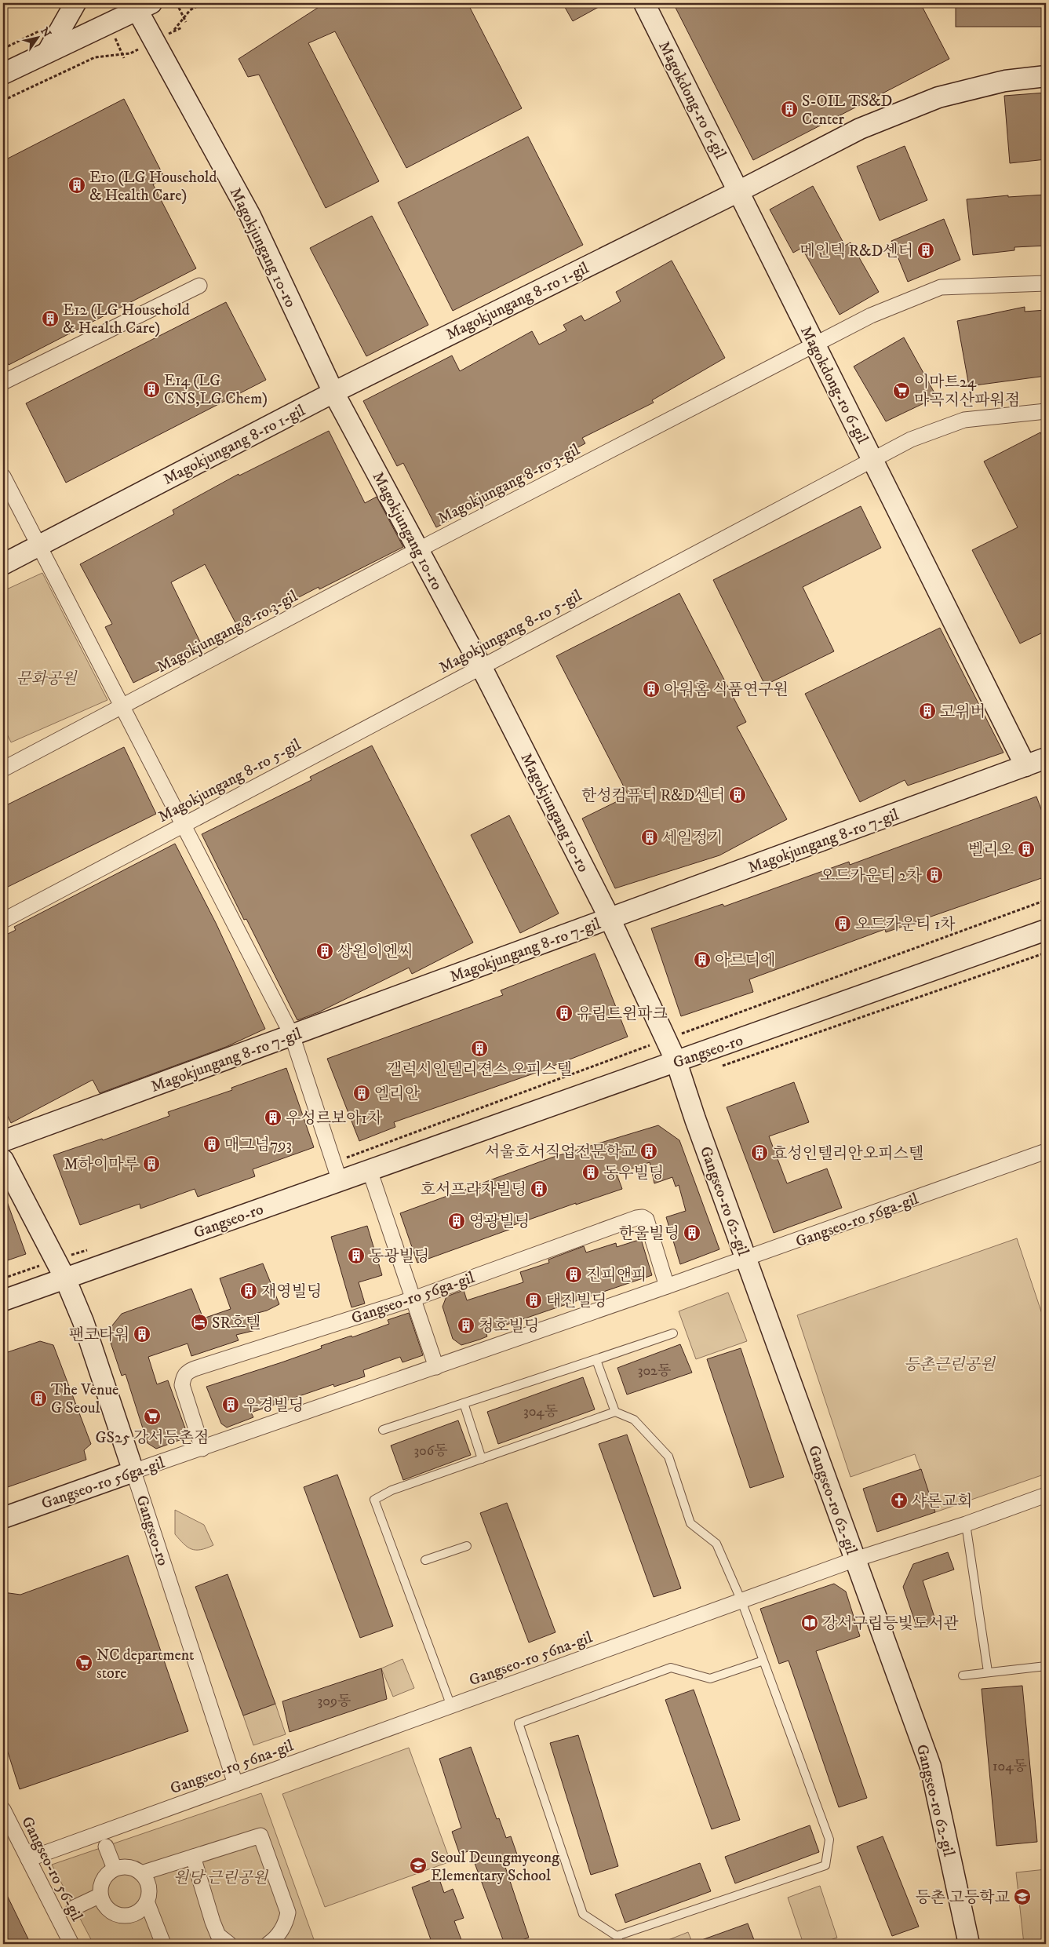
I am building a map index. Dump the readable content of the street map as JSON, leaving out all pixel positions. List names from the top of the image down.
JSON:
{
  "streets": {
    "street": [
      "Magokdong-ro 6-gil",
      "Magokjungang 10-ro",
      "Magokjungang 8-ro 1-gil",
      "Magokjungang 8-ro 3-gil",
      "Magokjungang 8-ro 5-gil",
      "Magokjungang 8-ro 7-gil",
      "Gangseo-ro",
      "Gangseo-ro 62-gil",
      "Gangseo-ro 56ga-gil",
      "Gangseo-ro 56na-gil",
      "Gangseo-ro 56-gil"
    ]
  },
  "crossings": [
    ["Magokdong-ro 6-gil", "Magokjungang 8-ro 1-gil"],
    ["Magokdong-ro 6-gil", "Magokjungang 8-ro 3-gil"],
    ["Magokdong-ro 6-gil", "Magokjungang 8-ro 5-gil"],
    ["Magokdong-ro 6-gil", "Magokjungang 8-ro 7-gil"],
    ["Magokjungang 10-ro", "Magokjungang 8-ro 1-gil"],
    ["Magokjungang 10-ro", "Magokjungang 8-ro 3-gil"],
    ["Magokjungang 10-ro", "Magokjungang 8-ro 5-gil"],
    ["Magokjungang 10-ro", "Magokjungang 8-ro 7-gil"],
    ["Magokjungang 10-ro", "Gangseo-ro"],
    ["Magokjungang 10-ro", "Gangseo-ro 62-gil"],
    ["Gangseo-ro", "Gangseo-ro 62-gil"],
    ["Gangseo-ro", "Gangseo-ro 56ga-gil"],
    ["Gangseo-ro", "Gangseo-ro 56na-gil"],
    ["Gangseo-ro 62-gil", "Gangseo-ro 56ga-gil"],
    ["Gangseo-ro 62-gil", "Gangseo-ro 56na-gil"],
    ["Gangseo-ro 56na-gil", "Gangseo-ro 56-gil"]
  ],
  "parks": ["문화공원", "등촌근린공원", "원당 근린공원"],
  "places": {
    "building": [
      "S-OIL TS&D Center",
      "E10 (LG Household & Health Care)",
      "메인텍 R&D센터",
      "E12 (LG Household & Health Care)",
      "E14 (LG CNS,LG Chem)",
      "아워홈 식품연구원",
      "코위버",
      "한성컴퓨터 R&D센터",
      "세일정기",
      "벨리오",
      "오드카운티 2차",
      "오드카운티 1차",
      "상원이엔씨",
      "아르디에",
      "유림트윈파크",
      "갤럭시인텔리젼스 오피스텔",
      "엘리안",
      "우성르보아1차",
      "매그넘793",
      "서울호서직업전문학교",
      "효성인텔리안오피스텔",
      "M하이마루",
      "동우빌딩",
      "호서프라자빌딩",
      "영광빌딩",
      "한울빌딩",
      "동광빌딩",
      "진피앤피",
      "재영빌딩",
      "태진빌딩",
      "청호빌딩",
      "팬코타워",
      "The Venue G Seoul",
      "우경빌딩"
    ],
    "supermarket": ["이마트24 마곡지산파워점", "GS25 강서등촌점", "NC department store"],
    "hotel": ["SR호텔"],
    "church": ["샤론교회"],
    "library": ["강서구립등빛도서관"],
    "school or university": ["Seoul Deungmyeong Elementary School", "등촌 고등학교"]
  },
  "house_numbers": [
    "302동",
    "304동",
    "306동",
    "309동",
    "104동"
  ],
  "north": "top right"
}
